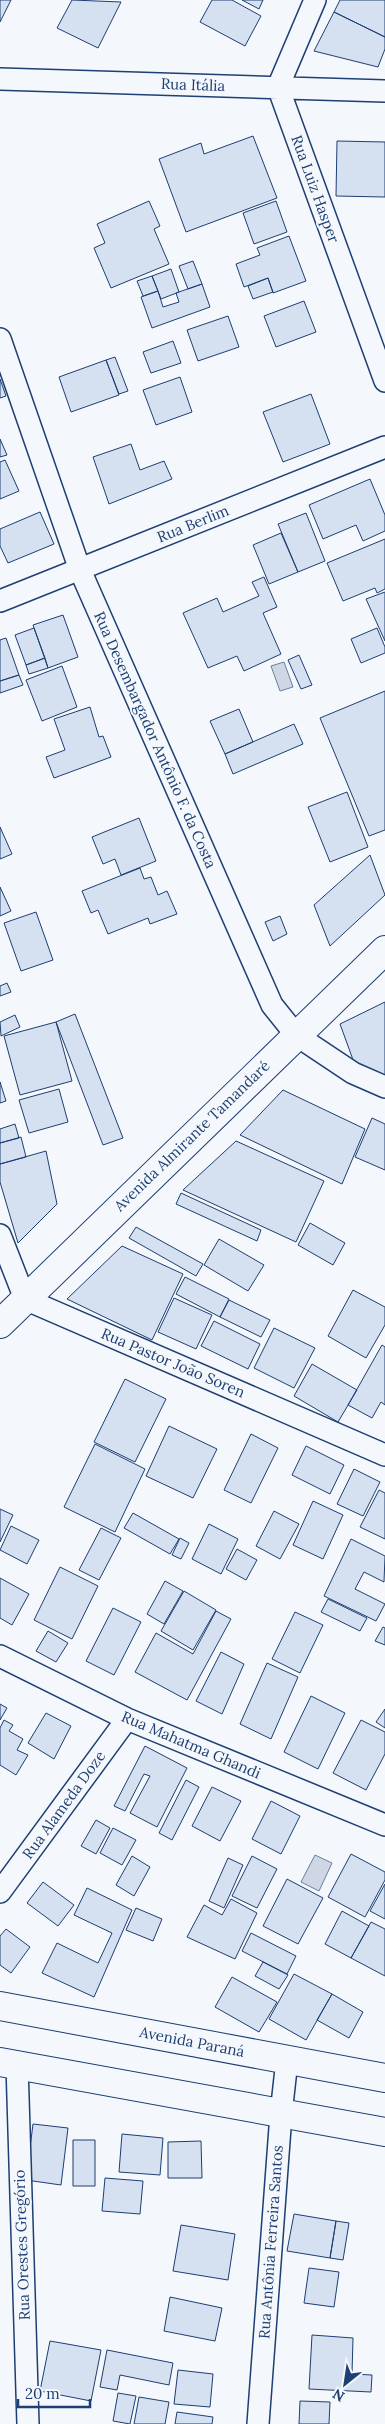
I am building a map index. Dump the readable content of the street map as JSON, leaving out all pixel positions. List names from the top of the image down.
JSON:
{
  "streets": {
    "main road": ["Avenida Almirante Tamandaré", "Avenida Paraná"],
    "street": [
      "Rua Itália",
      "Rua Luiz Hasper",
      "Rua Berlim",
      "Rua Desembargador Antônio F. da Costa",
      "Rua Pastor João Soren",
      "Rua Mahatma Ghandi",
      "Rua Alameda Doze",
      "Rua Antônia Ferreira Santos",
      "Rua Orestes Gregório"
    ]
  },
  "crossings": [
    ["Rua Itália", "Rua Luiz Hasper"],
    ["Rua Berlim", "Rua Desembargador Antônio F. da Costa"],
    ["Rua Desembargador Antônio F. da Costa", "Avenida Almirante Tamandaré"],
    ["Avenida Almirante Tamandaré", "Rua Pastor João Soren"],
    ["Rua Mahatma Ghandi", "Rua Alameda Doze"],
    ["Avenida Paraná", "Rua Antônia Ferreira Santos"]
  ],
  "scale_bar": "20 m",
  "north": "bottom left"
}
